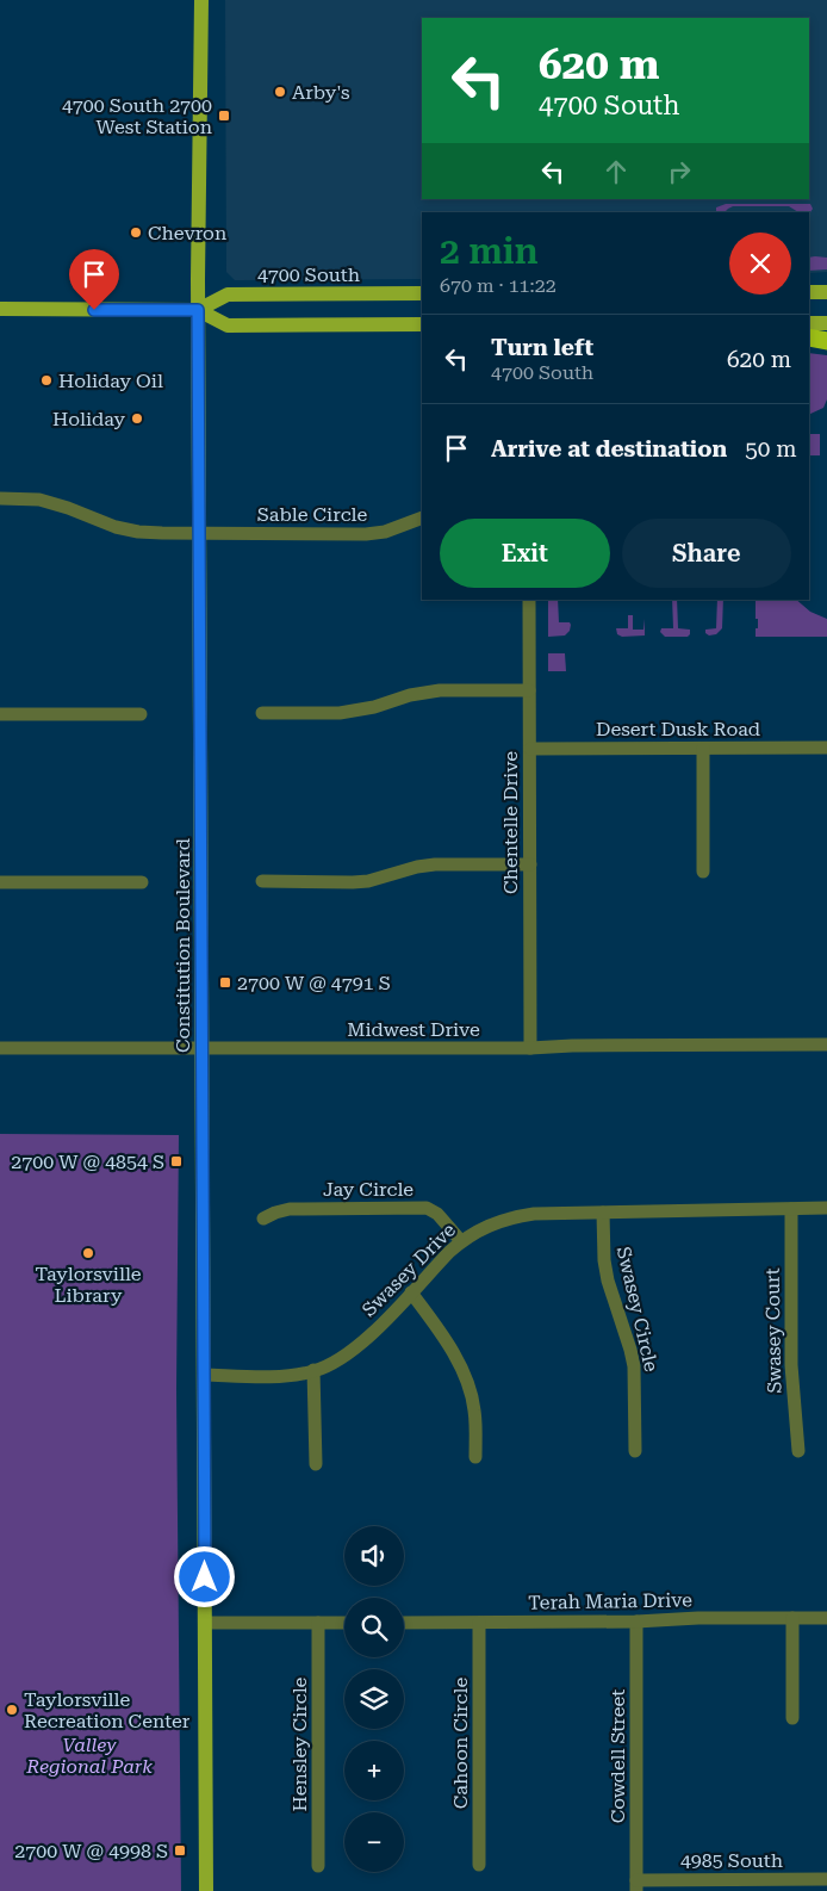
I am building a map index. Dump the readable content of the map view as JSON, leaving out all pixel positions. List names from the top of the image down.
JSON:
{
  "streets": {
    "main road": ["4700 South", "Constitution Boulevard"],
    "street": [
      "Sable Circle",
      "Desert Dusk Road",
      "Chentelle Drive",
      "Midwest Drive",
      "Jay Circle",
      "Swasey Drive",
      "Swasey Circle",
      "Swasey Court",
      "Terah Maria Drive",
      "Cahoon Circle",
      "Hensley Circle",
      "Cowdell Street",
      "4985 South"
    ]
  },
  "crossings": [
    ["4700 South", "Constitution Boulevard"],
    ["Sable Circle", "Constitution Boulevard"],
    ["Desert Dusk Road", "Chentelle Drive"],
    ["Chentelle Drive", "Midwest Drive"],
    ["Constitution Boulevard", "Midwest Drive"],
    ["Constitution Boulevard", "Swasey Drive"],
    ["Jay Circle", "Swasey Drive"],
    ["Swasey Drive", "Swasey Circle"],
    ["Swasey Drive", "Swasey Court"],
    ["Terah Maria Drive", "Cahoon Circle"],
    ["Terah Maria Drive", "Cowdell Street"],
    ["Cowdell Street", "4985 South"]
  ],
  "parks": ["Valley Regional Park"],
  "places": {
    "other": [
      "Arby's",
      "Chevron",
      "Holiday Oil",
      "Holiday",
      "Taylorsville Library",
      "Taylorsville Recreation Center"
    ],
    "transit": [
      "4700 South 2700 West Station",
      "2700 W @ 4791 S",
      "2700 W @ 4854 S",
      "2700 W @ 4998 S"
    ]
  },
  "page": {
    "turn": ["620 m", "4700 South"],
    "heading": ["2 min", "670 m · 11:22"],
    "list": [
      {
        "name": "Turn left",
        "note": "4700 South",
        "value": "620 m"
      },
      {
        "name": "Arrive at destination",
        "value": "50 m"
      }
    ],
    "buttons": ["Exit", "Share"],
    "map_buttons": ["+", "−"]
  }
}
